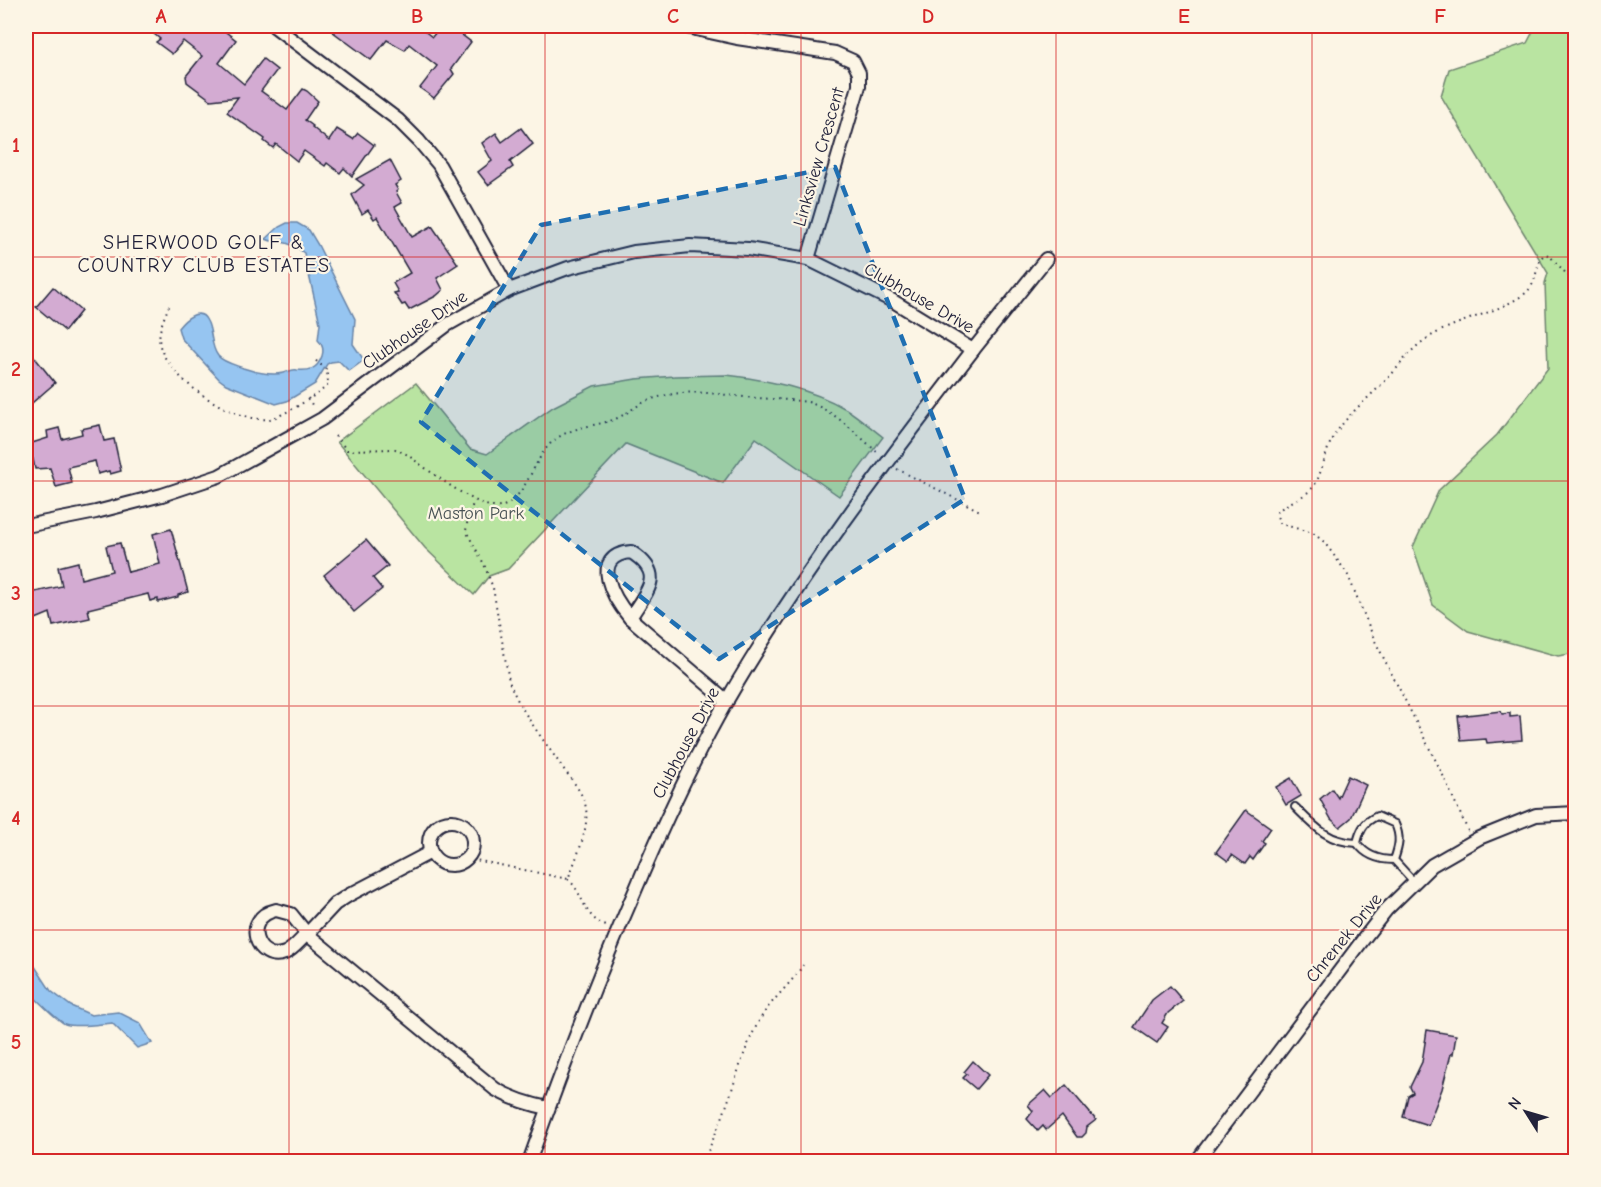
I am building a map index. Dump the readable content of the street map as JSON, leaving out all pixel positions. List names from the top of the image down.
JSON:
{
  "streets": {
    "street": ["Linksview Crescent", "Clubhouse Drive", "Chrenek Drive"]
  },
  "crossings": [
    ["Linksview Crescent", "Clubhouse Drive"]
  ],
  "districts": ["SHERWOOD GOLF & COUNTRY CLUB ESTATES"],
  "parks": ["Maston Park"],
  "north": "top left",
  "grid": {
    "columns": [
      "A",
      "B",
      "C",
      "D",
      "E",
      "F"
    ],
    "rows": [
      "1",
      "2",
      "3",
      "4",
      "5"
    ]
  }
}
